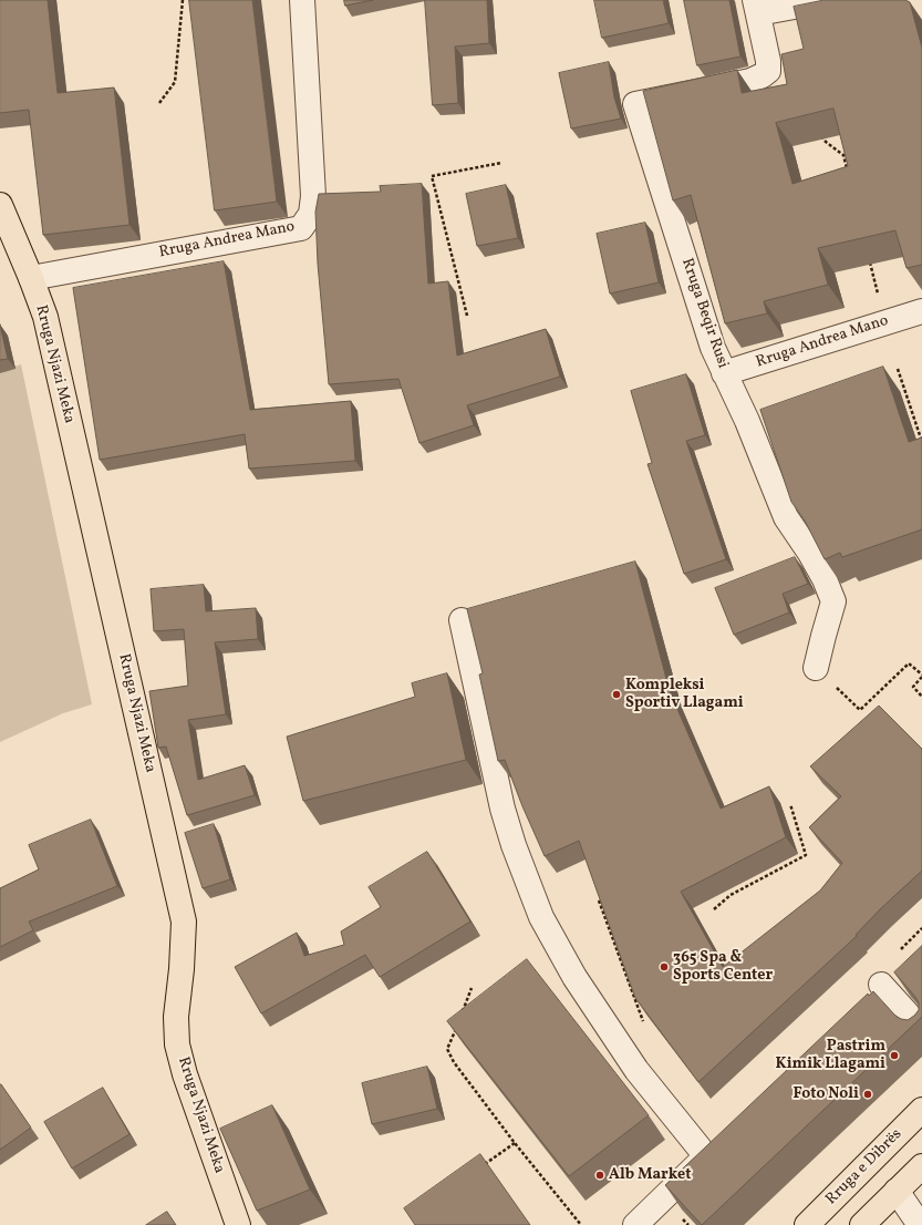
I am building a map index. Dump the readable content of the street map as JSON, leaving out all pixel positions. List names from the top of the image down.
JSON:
{
  "streets": {
    "main road": ["Rruga Njazi Meka", "Rruga e Dibrës"],
    "street": ["Rruga Andrea Mano", "Rruga Beqir Rusi"]
  },
  "crossings": [
    ["Rruga Andrea Mano", "Rruga Beqir Rusi"],
    ["Rruga Andrea Mano", "Rruga Njazi Meka"]
  ],
  "places": [
    "Kompleksi Sportiv Llagami",
    "365 Spa & Sports Center",
    "Pastrim Kimik Llagami",
    "Foto Noli",
    "Alb Market"
  ]
}
